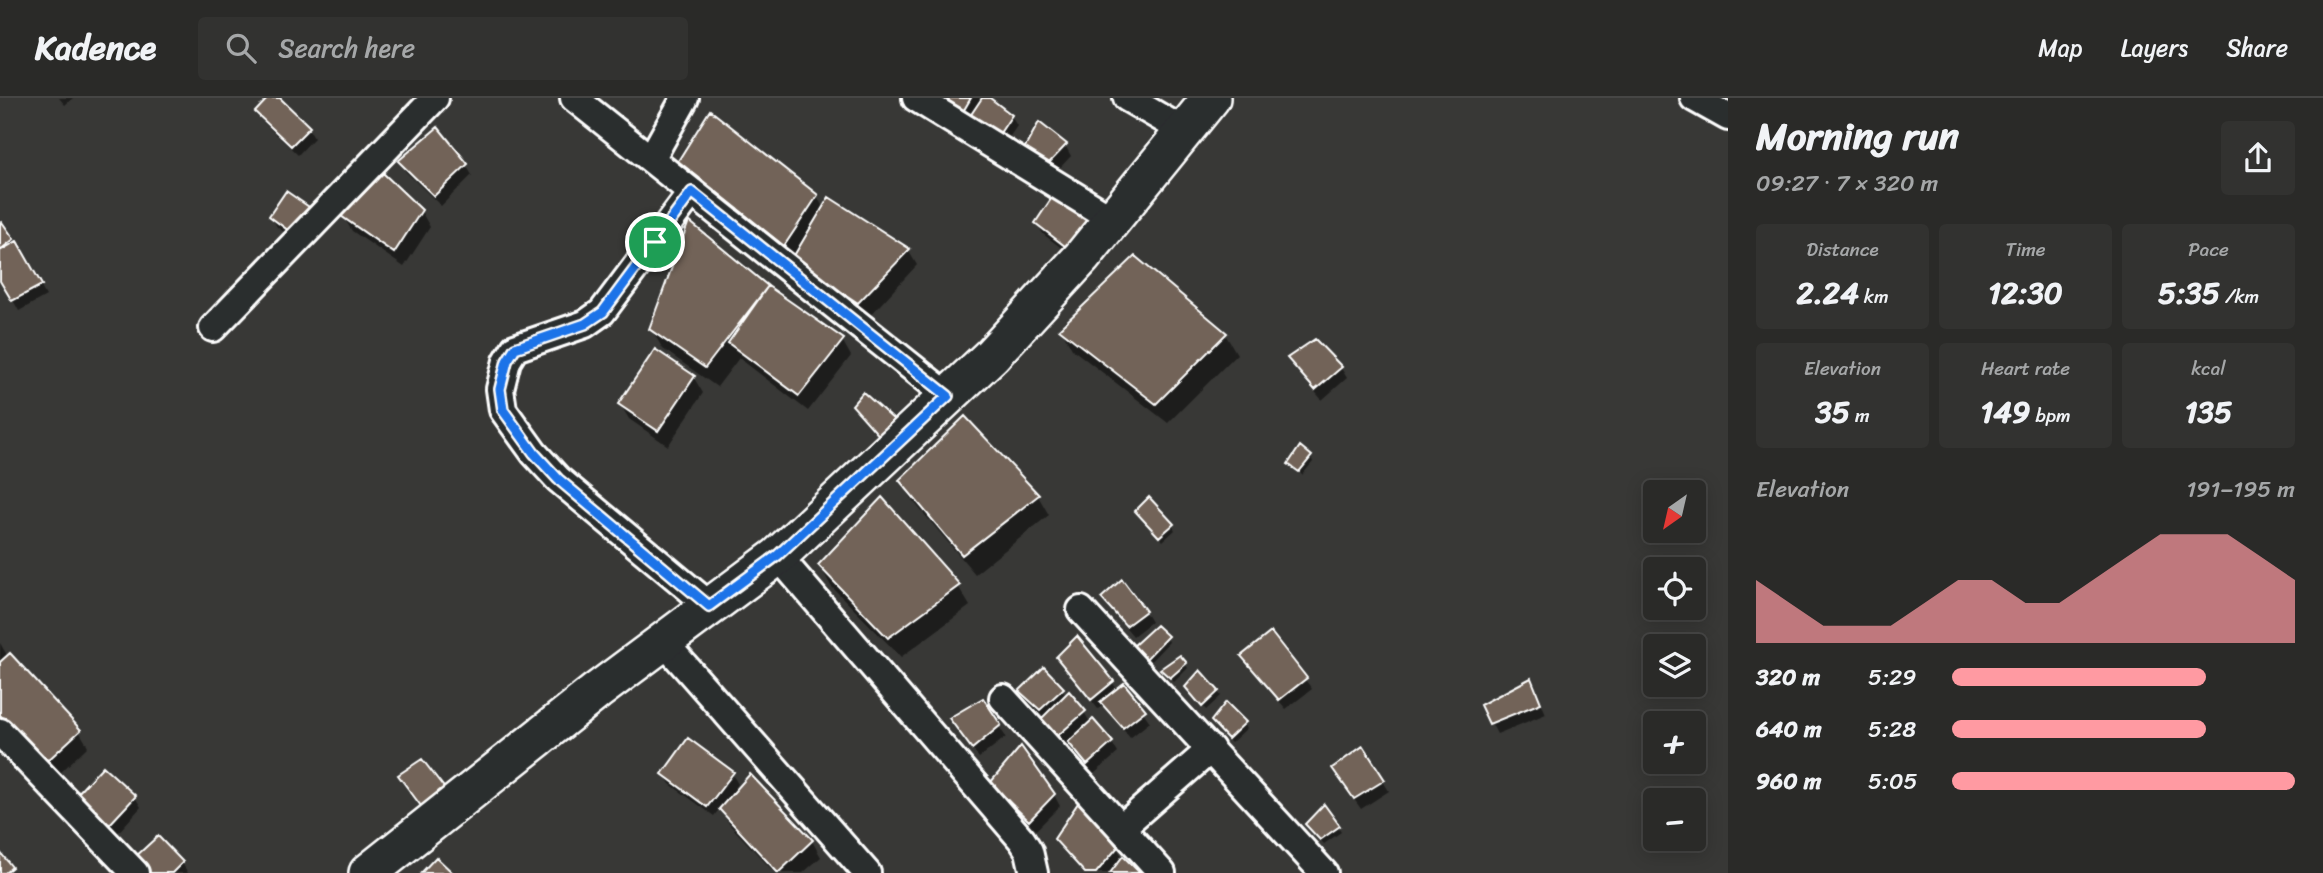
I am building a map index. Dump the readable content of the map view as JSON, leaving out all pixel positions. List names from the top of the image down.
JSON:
{
  "north": "bottom left",
  "page": {
    "header": "Kadence",
    "search": "Search here",
    "nav": ["Map", "Layers", "Share"],
    "heading": ["Morning run", "09:27 · 7 × 320 m"],
    "stats": [
      ["Distance", "2.24 km"],
      ["Time", "12:30"],
      ["Pace", "5:35 /km"],
      ["Elevation", "35 m"],
      ["Heart rate", "149 bpm"],
      ["kcal", "135"]
    ],
    "chart": ["Elevation", "191–195 m"],
    "map_buttons": ["+", "−"],
    "list": [
      {
        "name": "320 m",
        "note": "5:29"
      },
      {
        "name": "640 m",
        "note": "5:28"
      },
      {
        "name": "960 m",
        "note": "5:05"
      }
    ]
  }
}
